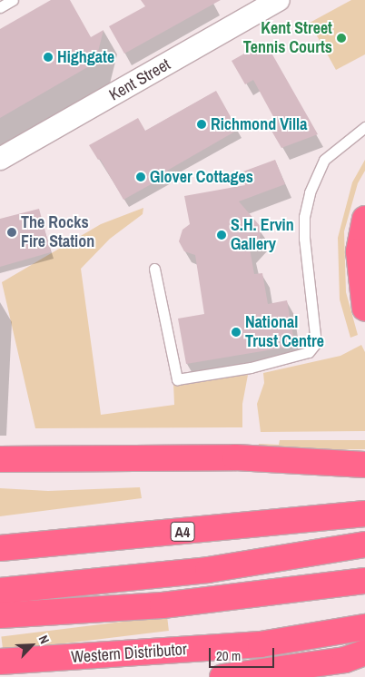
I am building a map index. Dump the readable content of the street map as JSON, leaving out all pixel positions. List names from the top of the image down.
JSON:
{
  "streets": {
    "highway": ["A4", "Western Distributor"],
    "street": ["Kent Street"]
  },
  "places": [
    "Kent Street Tennis Courts",
    "Highgate",
    "Richmond Villa",
    "Glover Cottages",
    "The Rocks Fire Station",
    "S.H. Ervin Gallery",
    "National Trust Centre"
  ],
  "scale_bar": "20 m",
  "north": "top right"
}
